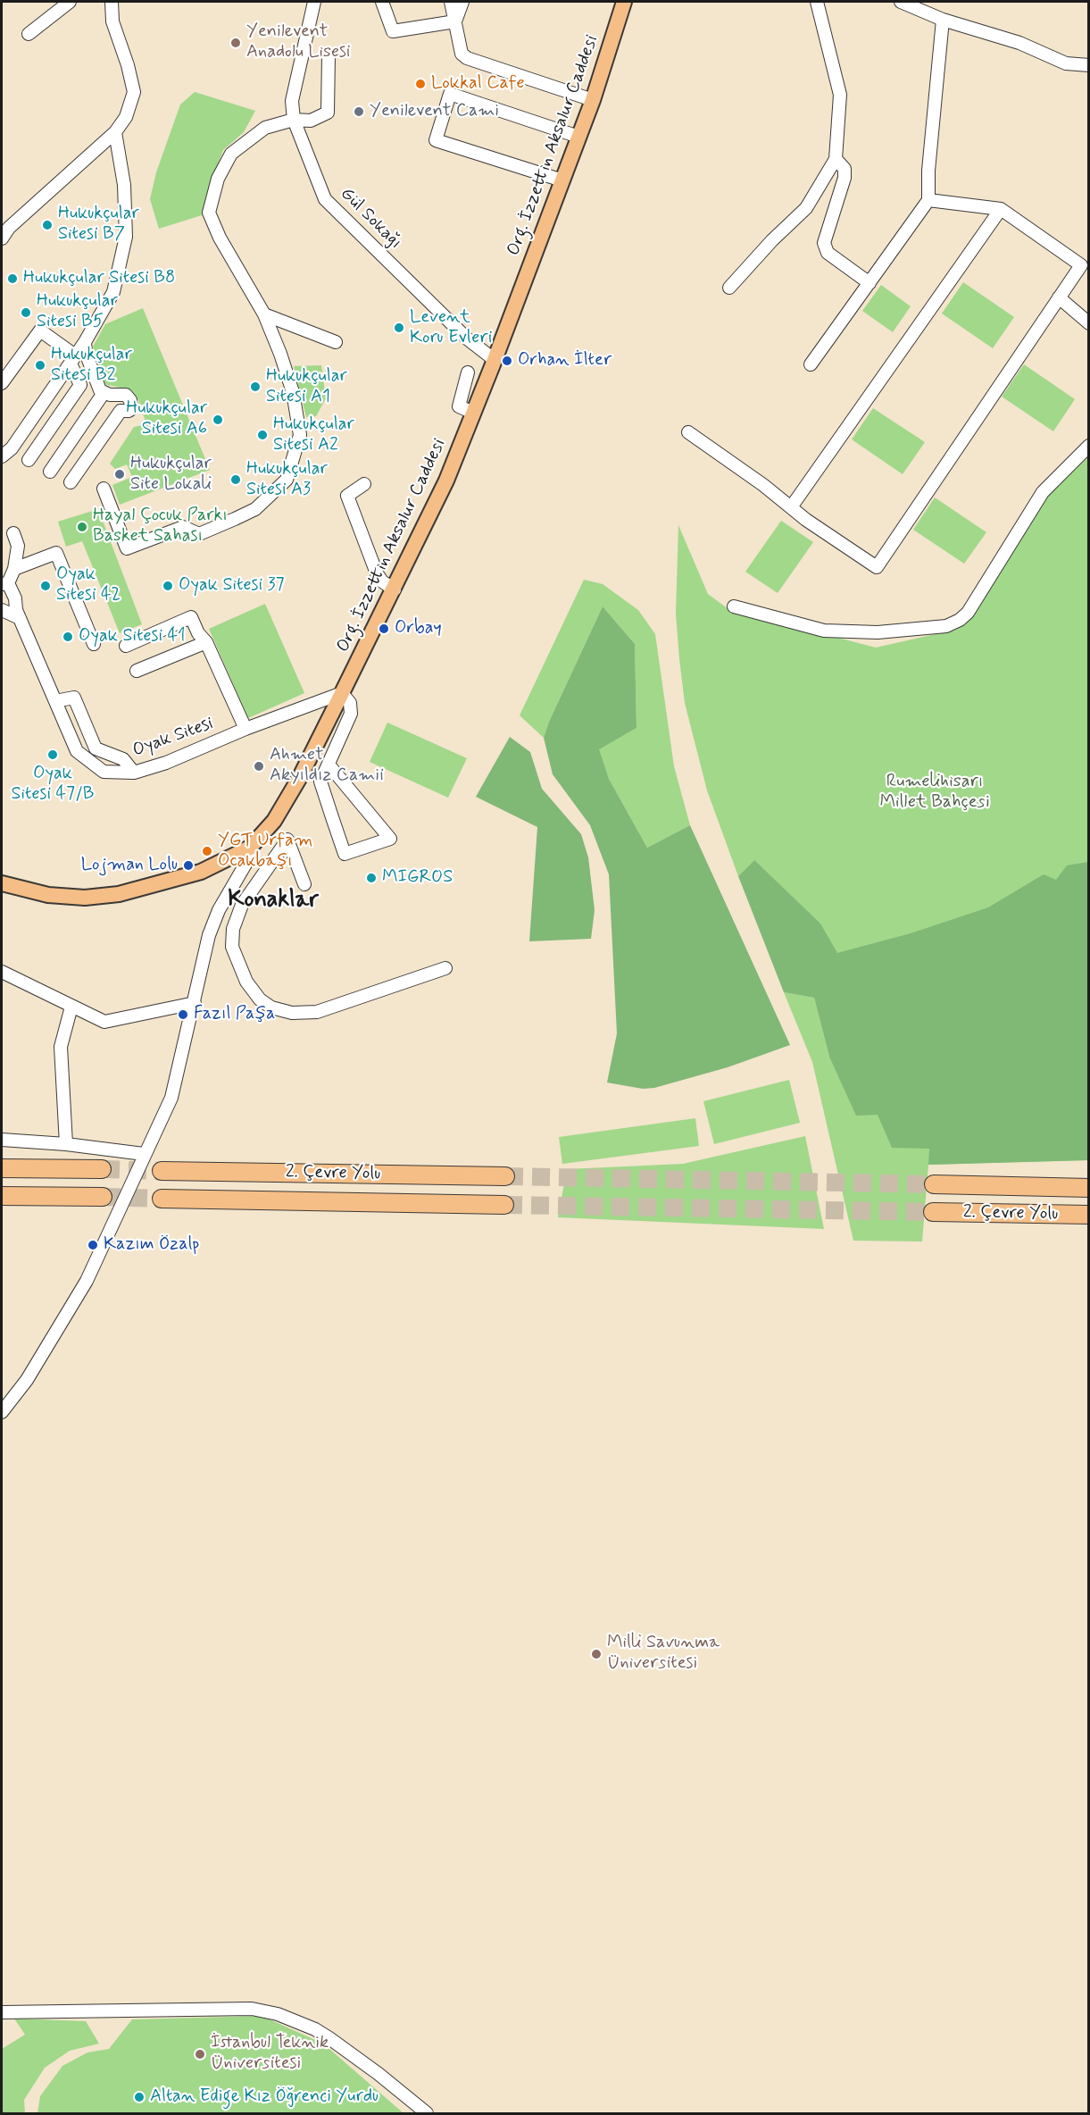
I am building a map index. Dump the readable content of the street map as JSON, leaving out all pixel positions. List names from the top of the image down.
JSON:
{
  "streets": {
    "highway": ["2. Çevre Yolu"],
    "main road": ["Org. İzzettin Aksalur Caddesi"],
    "street": ["Gül Sokağı", "Oyak Sitesi"]
  },
  "crossings": [
    ["Org. İzzettin Aksalur Caddesi", "Gül Sokağı"],
    ["Org. İzzettin Aksalur Caddesi", "Oyak Sitesi"]
  ],
  "districts": ["Konaklar"],
  "parks": ["Rumelihisarı Millet Bahçesi"],
  "places": [
    "Yenilevent Anadolu Lisesi",
    "Lokkal Cafe",
    "Yenilevent Cami",
    "Hukukçular Sitesi B7",
    "Hukukçular Sitesi B8",
    "Hukukçular Sitesi B5",
    "Levent Koru Evleri",
    "Orhan İlter",
    "Hukukçular Sitesi B2",
    "Hukukçular Sitesi A1",
    "Hukukçular Sitesi A6",
    "Hukukçular Sitesi A2",
    "Hukukçular Site Lokali",
    "Hukukçular Sitesi A3",
    "Hayal Çocuk Parkı Basket Sahası",
    "Oyak Sitesi 42",
    "Oyak Sitesi 37",
    "Orbay",
    "Oyak Sitesi 41",
    "Oyak Sitesi 47/B",
    "Ahmet Akyıldız Camii",
    "YGT Urfam Ocakbaşı",
    "Lojman Lolu",
    "MIGROS",
    "Fazıl Paşa",
    "Kazım Özalp",
    "Milli Savunma Üniversitesi",
    "İstanbul Teknik Üniversitesi",
    "Altan Edige Kız Öğrenci Yurdu"
  ]
}
